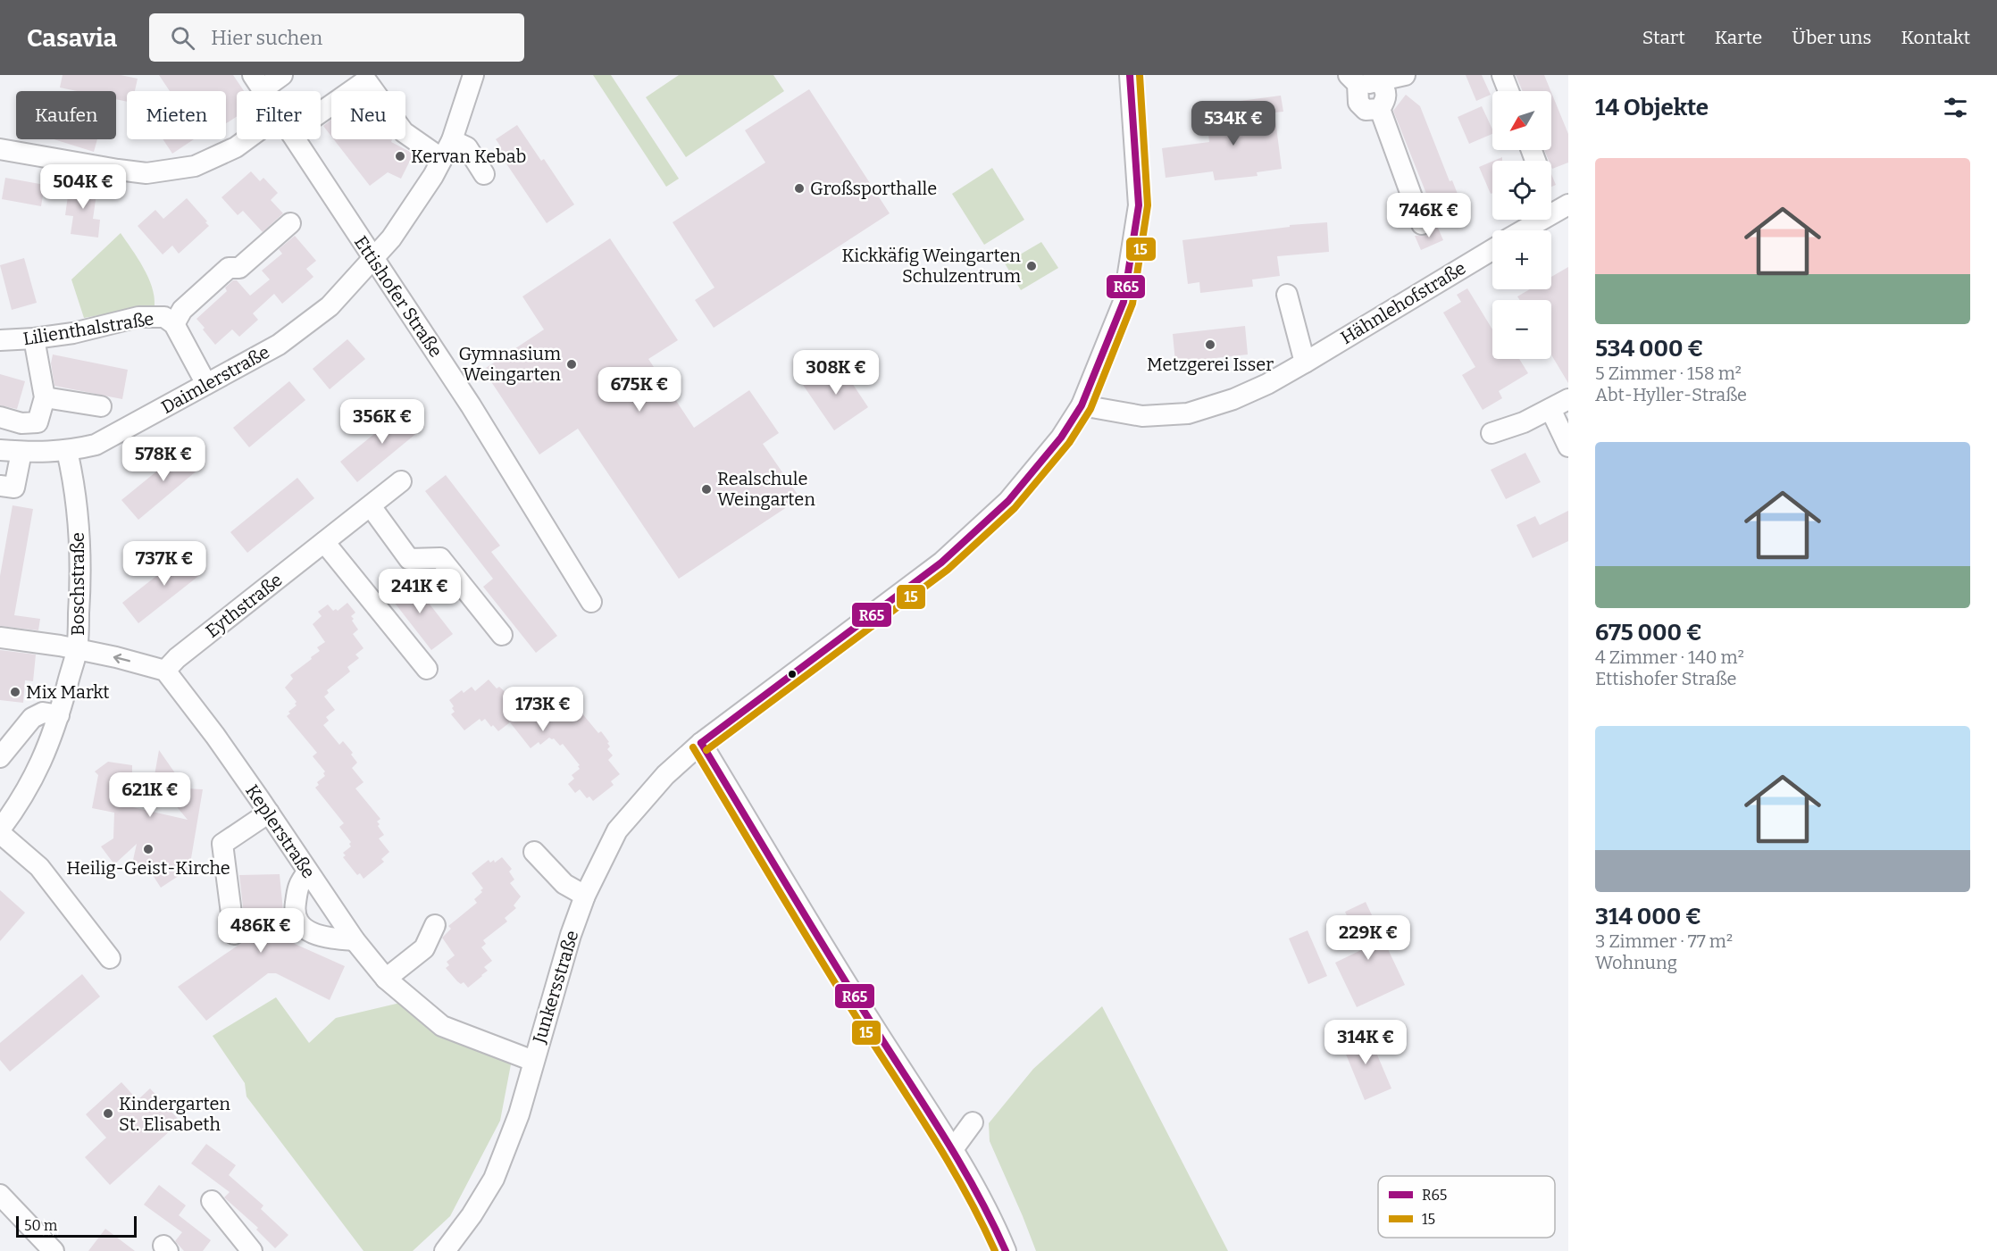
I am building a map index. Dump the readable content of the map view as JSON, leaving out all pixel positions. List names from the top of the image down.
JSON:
{
  "streets": {
    "street": [
      "Ettishofer Straße",
      "Hähnlehofstraße",
      "Lilienthalstraße",
      "Daimlerstraße",
      "Boschstraße",
      "Eythstraße",
      "Keplerstraße",
      "Junkersstraße"
    ]
  },
  "crossings": [
    ["Ettishofer Straße", "Daimlerstraße"],
    ["Hähnlehofstraße", "Junkersstraße"],
    ["Lilienthalstraße", "Daimlerstraße"],
    ["Daimlerstraße", "Boschstraße"],
    ["Eythstraße", "Keplerstraße"],
    ["Keplerstraße", "Junkersstraße"]
  ],
  "places": [
    "Kervan Kebab",
    "Großsporthalle",
    "Kickkäfig Weingarten Schulzentrum",
    "Metzgerei Isser",
    "Gymnasium Weingarten",
    "Realschule Weingarten",
    "Mix Markt",
    "Heilig-Geist-Kirche",
    "Kindergarten St. Elisabeth"
  ],
  "lines": ["transit line R65", "transit line 15"],
  "legend": ["R65", "15"],
  "scale_bar": "50 m",
  "north": "bottom left",
  "page": {
    "header": "Casavia",
    "search": "Hier suchen",
    "nav": [
      "Start",
      "Karte",
      "Über uns",
      "Kontakt"
    ],
    "heading": "14 Objekte",
    "map_buttons": ["+", "−"],
    "chip": [
      "Kaufen",
      "Mieten",
      "Filter",
      "Neu"
    ],
    "price": [
      "534K €",
      "504K €",
      "746K €",
      "308K €",
      "675K €",
      "356K €",
      "578K €",
      "737K €",
      "241K €",
      "173K €",
      "621K €",
      "486K €",
      "229K €",
      "314K €"
    ],
    "list": [
      {
        "name": "534 000 €",
        "note": "5 Zimmer · 158 m² · Abt-Hyller-Straße"
      },
      {
        "name": "675 000 €",
        "note": "4 Zimmer · 140 m² · Ettishofer Straße"
      },
      {
        "name": "314 000 €",
        "note": "3 Zimmer · 77 m² · Wohnung"
      }
    ],
    "scale": "50 m"
  }
}
